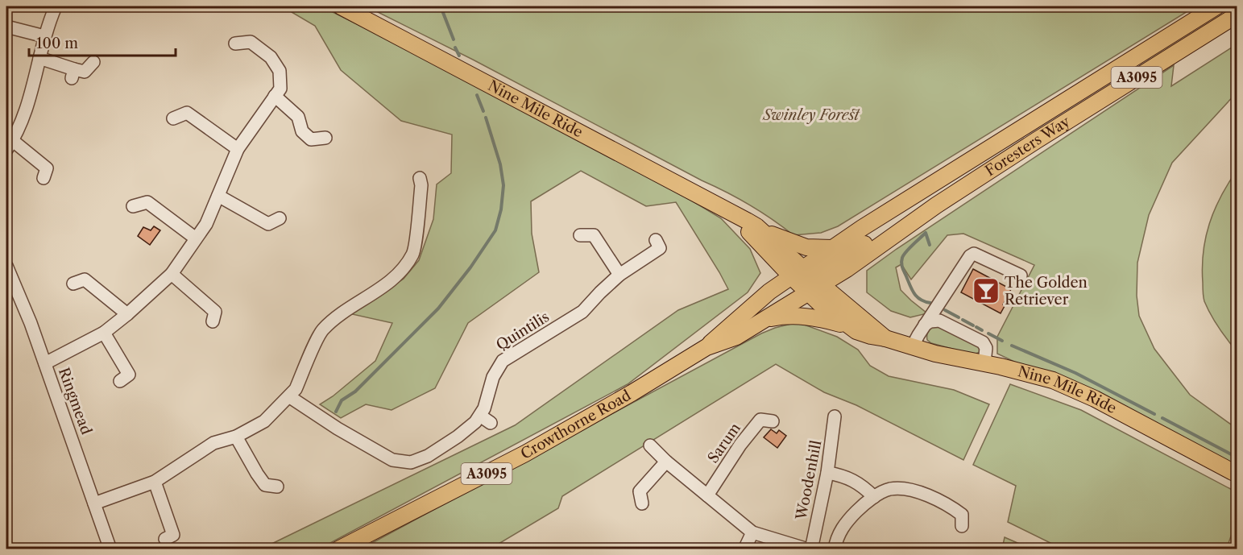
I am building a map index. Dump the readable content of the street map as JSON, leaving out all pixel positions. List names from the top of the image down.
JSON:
{
  "streets": {
    "main road": [
      "A3095",
      "Nine Mile Ride",
      "Foresters Way",
      "Crowthorne Road"
    ],
    "street": [
      "Quintilis",
      "Ringmead",
      "Sarum",
      "Woodenhill"
    ]
  },
  "crossings": [
    ["Nine Mile Ride", "Foresters Way"],
    ["Nine Mile Ride", "Crowthorne Road"],
    ["Foresters Way", "Crowthorne Road"]
  ],
  "parks": ["Swinley Forest"],
  "places": {
    "bar": ["The Golden Retriever"]
  },
  "scale_bar": "100 m"
}
